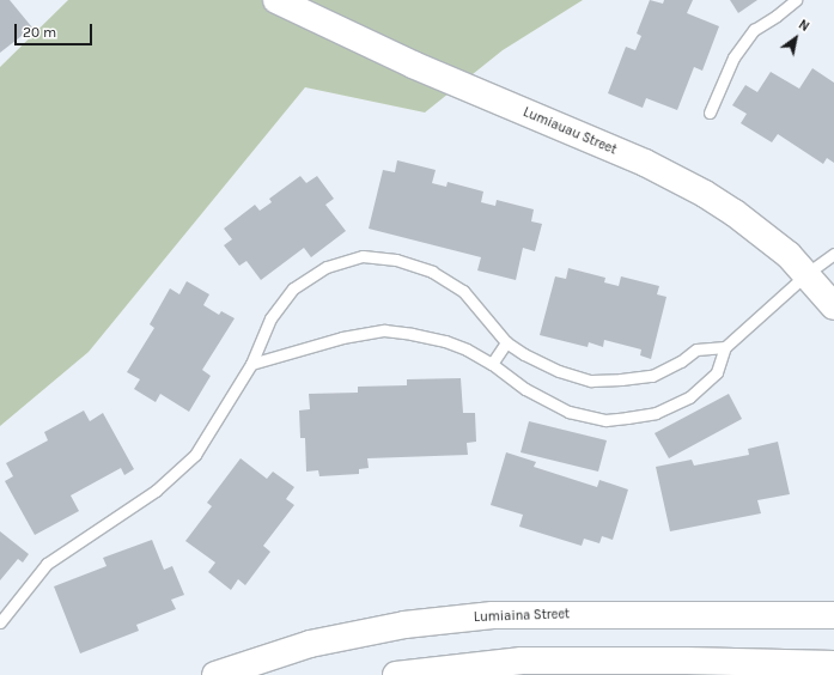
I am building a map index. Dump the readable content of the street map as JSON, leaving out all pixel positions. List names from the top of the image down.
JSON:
{
  "streets": {
    "main road": ["Lumiauau Street", "Lumiaina Street"]
  },
  "scale_bar": "20 m",
  "north": "top right"
}
